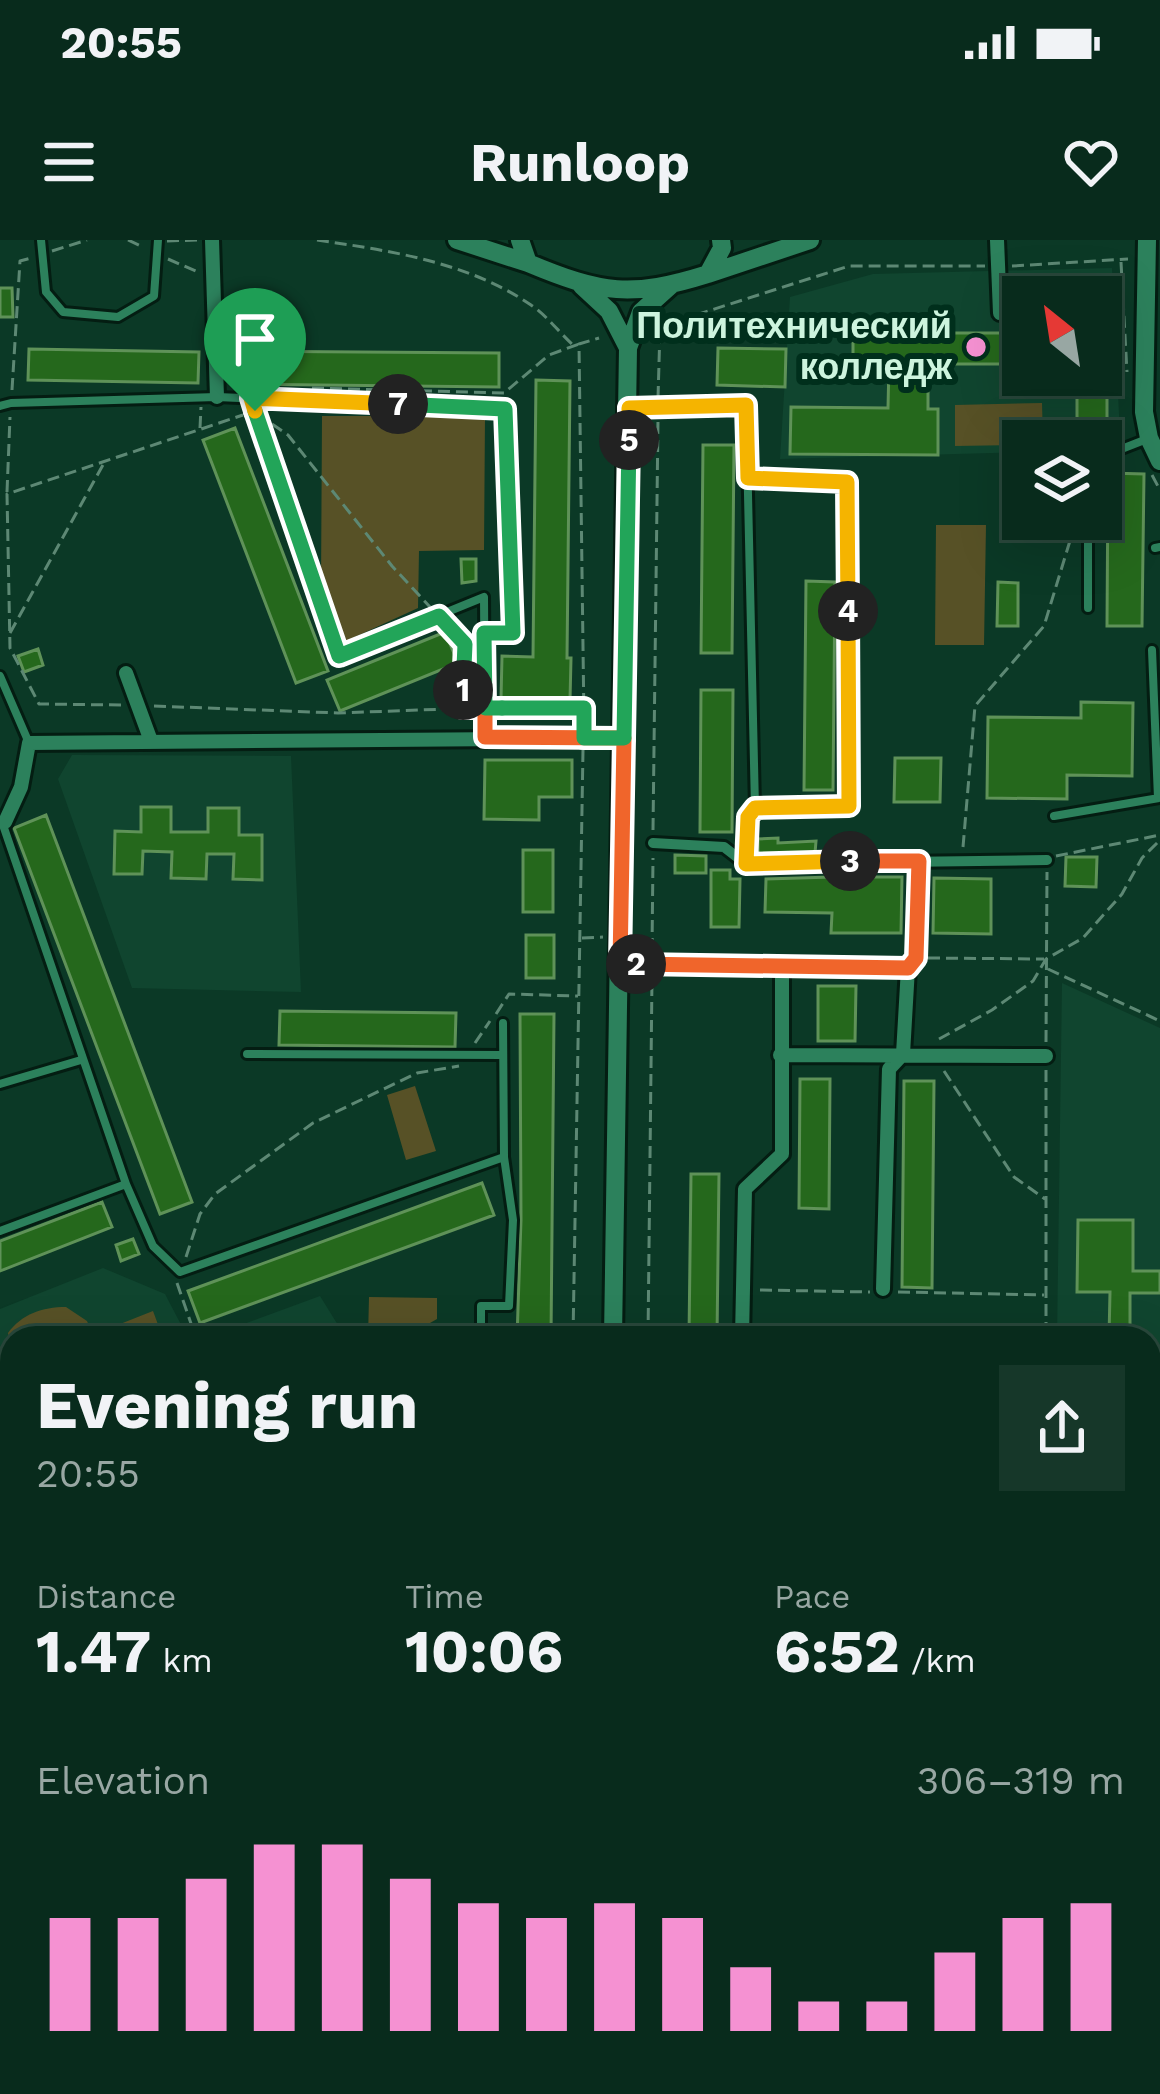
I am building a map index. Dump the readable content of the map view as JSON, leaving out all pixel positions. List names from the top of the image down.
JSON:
{
  "places": ["Политехнический колледж"],
  "north": "top left",
  "page": {
    "status": "20:55",
    "header": "Runloop",
    "pins": [
      "7",
      "5",
      "4",
      "1",
      "3",
      "2"
    ],
    "heading": ["Evening run", "20:55"],
    "stats": [
      ["Distance", "1.47 km"],
      ["Time", "10:06"],
      ["Pace", "6:52 /km"]
    ],
    "chart": ["Elevation", "306–319 m"]
  }
}
